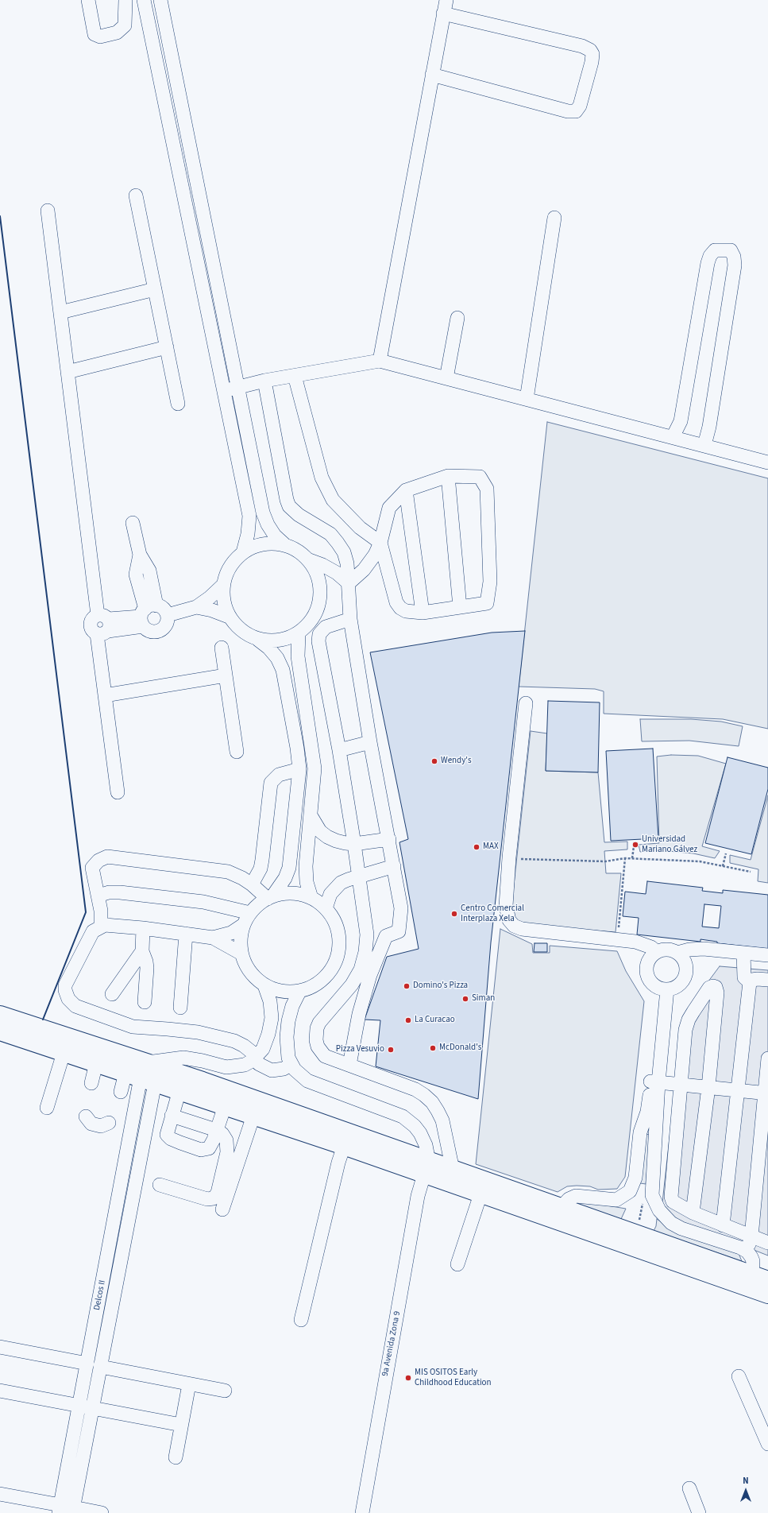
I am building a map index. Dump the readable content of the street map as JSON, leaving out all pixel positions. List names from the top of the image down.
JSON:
{
  "streets": {
    "street": ["Delcos II", "9a Avenida Zona 9"]
  },
  "places": [
    "Wendy's",
    "Universidad Mariano Gálvez",
    "MAX",
    "Centro Comercial Interplaza Xela",
    "Domino's Pizza",
    "Siman",
    "La Curacao",
    "McDonald's",
    "Pizza Vesuvio",
    "MIS OSITOS Early Childhood Education"
  ],
  "north": "top"
}
